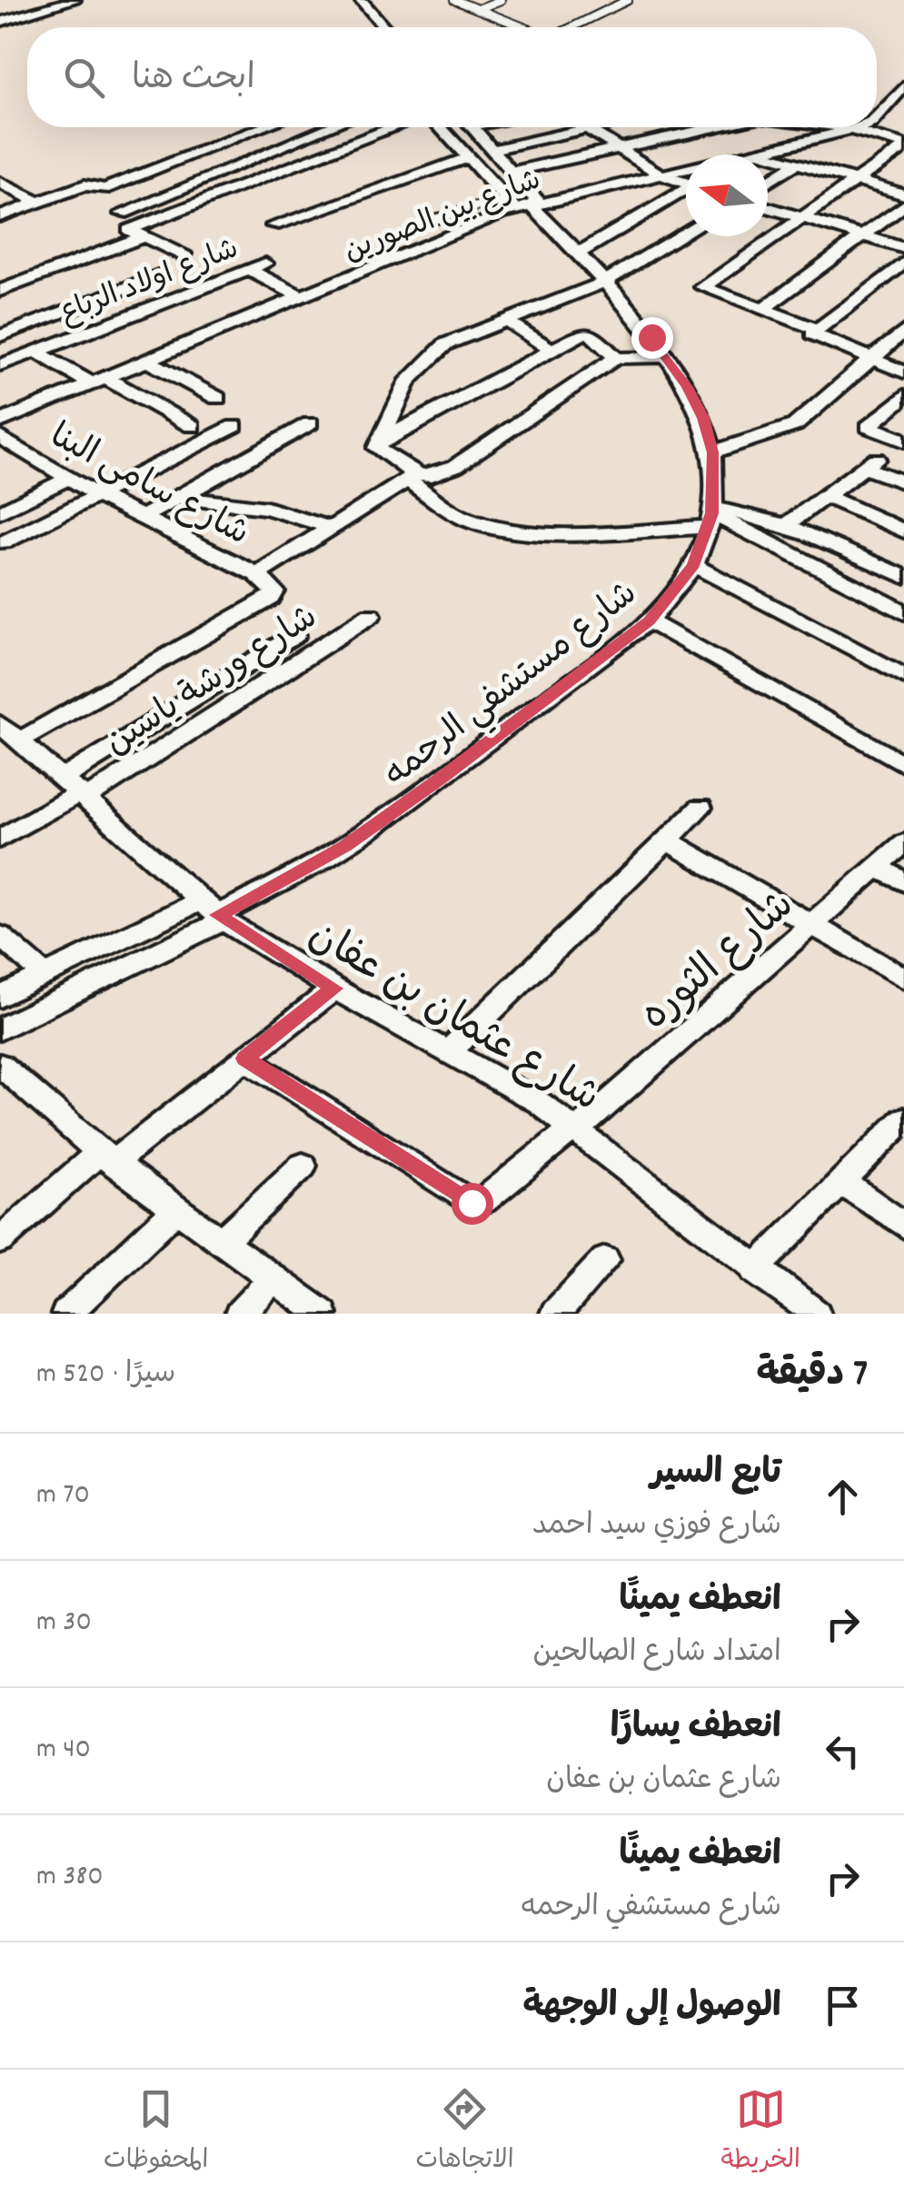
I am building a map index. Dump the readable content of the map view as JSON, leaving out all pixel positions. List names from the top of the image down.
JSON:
{
  "streets": {
    "street": [
      "شارع بين الصورين",
      "شارع اولاد الرباع",
      "شارع سامى البنا",
      "شارع ورشة ياسين",
      "شارع مستشفي الرحمه",
      "شارع الثوره",
      "شارع عثمان بن عفان"
    ]
  },
  "crossings": [
    ["شارع بين الصورين", "شارع مستشفي الرحمه"],
    ["شارع ورشة ياسين", "شارع عثمان بن عفان"],
    ["شارع مستشفي الرحمه", "شارع عثمان بن عفان"],
    ["شارع الثوره", "شارع عثمان بن عفان"]
  ],
  "north": "left",
  "page": {
    "search": "ابحث هنا",
    "heading": ["7 دقيقة", "سيرًا · 520 m"],
    "list": [
      ["تابع السير", "شارع فوزي سيد احمد", "70 m"],
      ["انعطف يمينًا", "امتداد شارع الصالحين", "30 m"],
      ["انعطف يسارًا", "شارع عثمان بن عفان", "40 m"],
      ["انعطف يمينًا", "شارع مستشفي الرحمه", "380 m"],
      "الوصول إلى الوجهة"
    ],
    "nav": ["الخريطة", "الاتجاهات", "المحفوظات"]
  }
}
